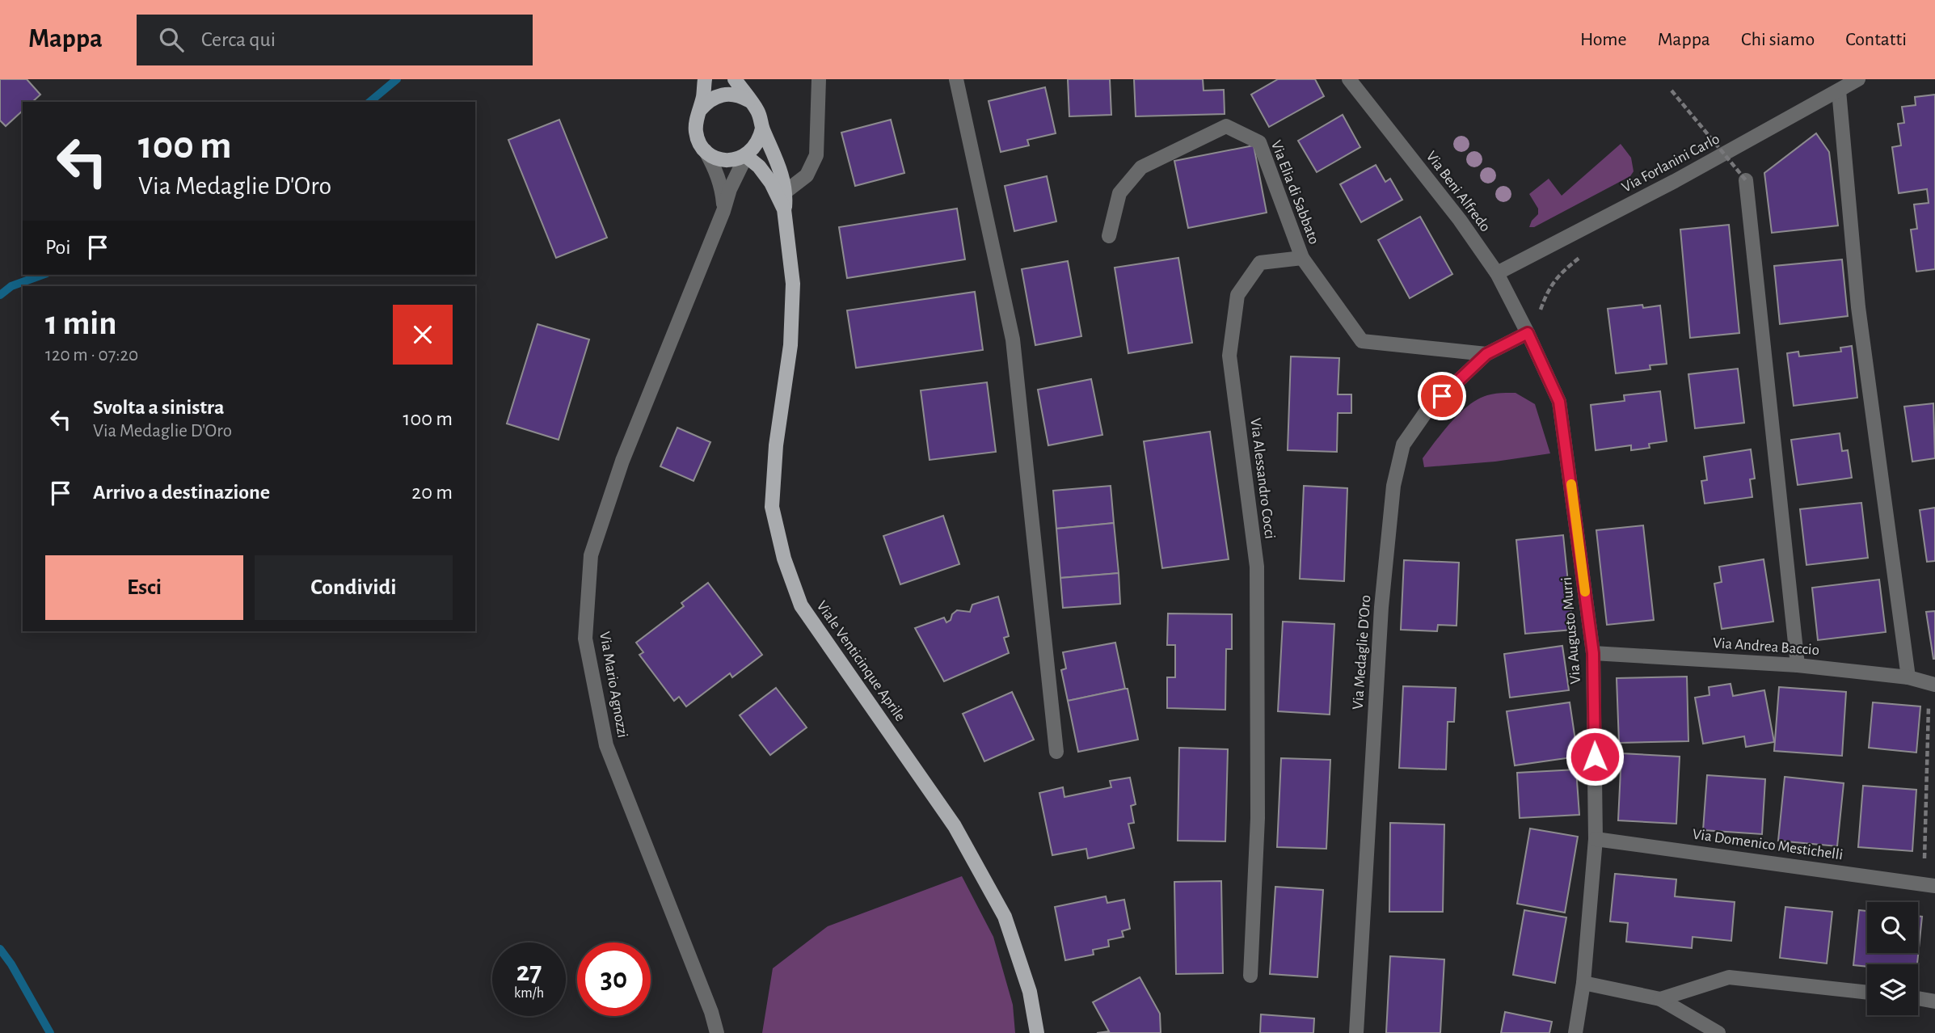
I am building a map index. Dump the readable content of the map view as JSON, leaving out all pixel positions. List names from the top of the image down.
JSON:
{
  "streets": {
    "main road": ["Viale Venticinque Aprile"],
    "street": [
      "Via Forlanini Carlo",
      "Via Beni Alfredo",
      "Via Elia di Sabbato",
      "Via Alessandro Cocci",
      "Via Augusto Murri",
      "Via Andrea Baccio",
      "Via Medaglie D'Oro",
      "Via Mario Agnozzi",
      "Via Domenico Mestichelli"
    ]
  },
  "crossings": [
    ["Via Forlanini Carlo", "Via Beni Alfredo"],
    ["Via Beni Alfredo", "Via Augusto Murri"],
    ["Via Beni Alfredo", "Via Medaglie D'Oro"],
    ["Via Elia di Sabbato", "Via Alessandro Cocci"],
    ["Via Augusto Murri", "Via Andrea Baccio"],
    ["Via Augusto Murri", "Via Medaglie D'Oro"],
    ["Via Augusto Murri", "Via Domenico Mestichelli"],
    ["Viale Venticinque Aprile", "Via Mario Agnozzi"]
  ],
  "page": {
    "header": "Mappa",
    "search": "Cerca qui",
    "nav": [
      "Home",
      "Mappa",
      "Chi siamo",
      "Contatti"
    ],
    "turn": ["100 m", "Via Medaglie D'Oro"],
    "then": "Poi",
    "heading": ["1 min", "120 m · 07:20"],
    "list": [
      {
        "name": "Svolta a sinistra",
        "note": "Via Medaglie D'Oro",
        "value": "100 m"
      },
      {
        "name": "Arrivo a destinazione",
        "value": "20 m"
      }
    ],
    "buttons": ["Esci", "Condividi"],
    "speed": "27 km/h",
    "limit": "30"
  }
}
